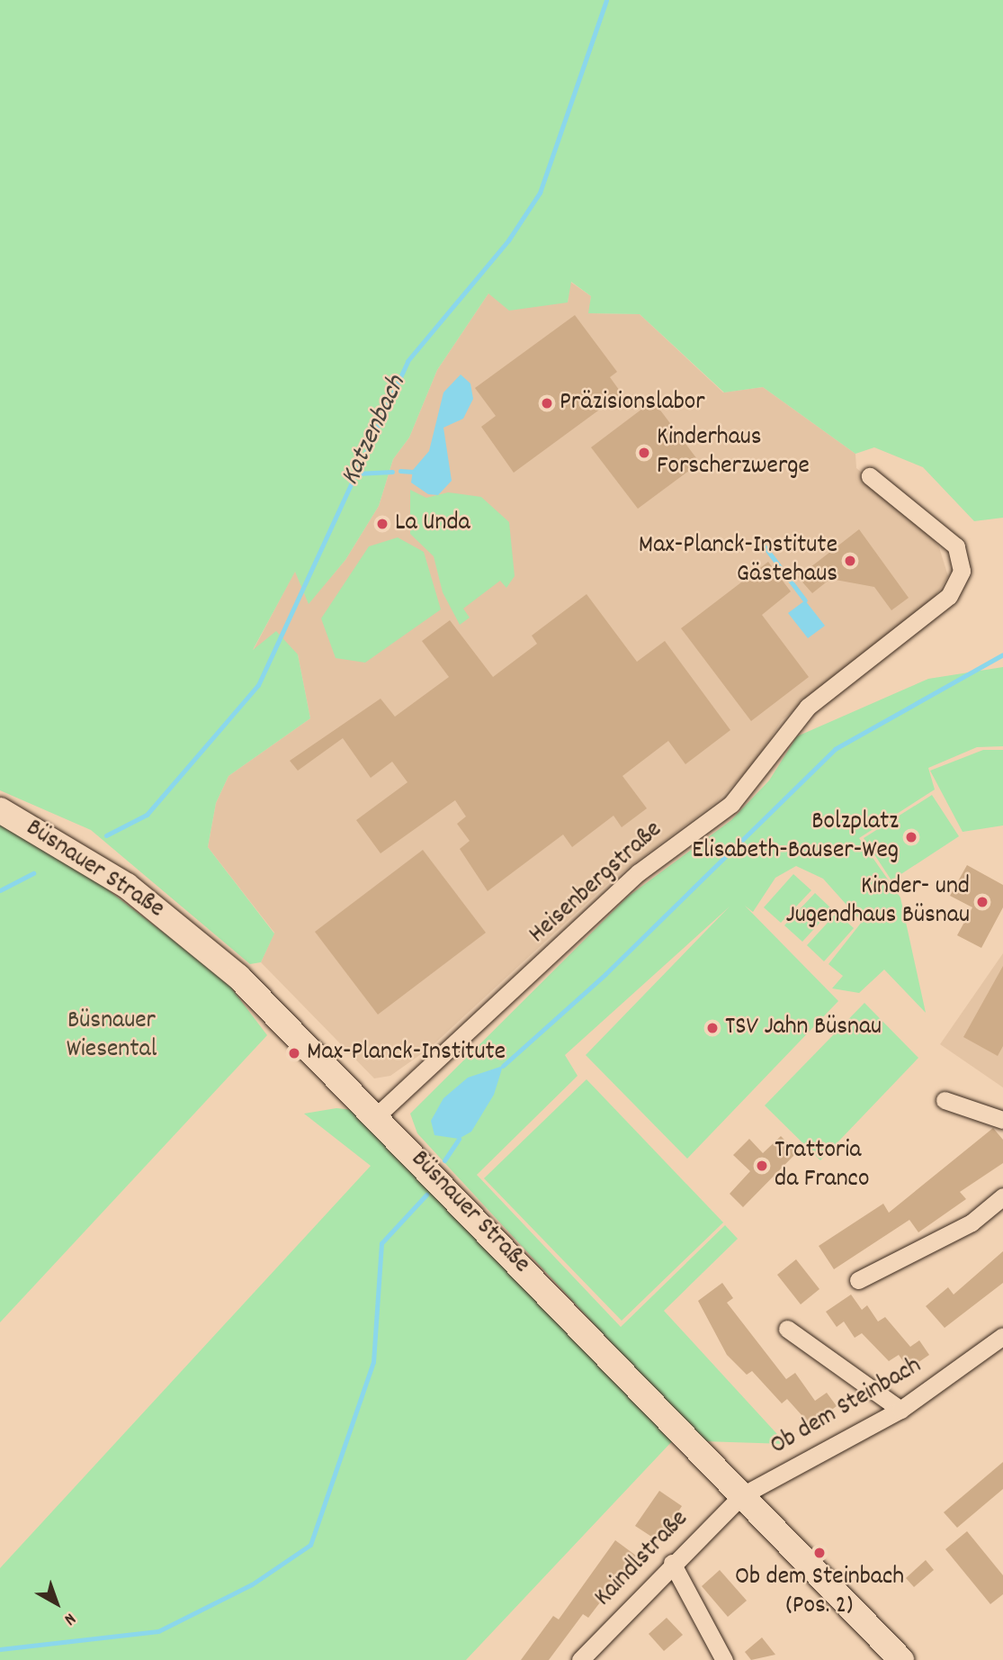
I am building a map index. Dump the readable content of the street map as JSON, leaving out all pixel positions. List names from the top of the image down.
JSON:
{
  "streets": {
    "street": [
      "Büsnauer Straße",
      "Heisenbergstraße",
      "Ob dem Steinbach",
      "Kaindlstraße"
    ]
  },
  "crossings": [
    ["Büsnauer Straße", "Heisenbergstraße"],
    ["Büsnauer Straße", "Ob dem Steinbach"],
    ["Büsnauer Straße", "Kaindlstraße"],
    ["Ob dem Steinbach", "Kaindlstraße"]
  ],
  "water": ["Katzenbach"],
  "parks": ["Büsnauer Wiesental"],
  "places": [
    "Präzisionslabor",
    "Kinderhaus Forscherzwerge",
    "La Unda",
    "Max-Planck-Institute Gästehaus",
    "Bolzplatz Elisabeth-Bauser-Weg",
    "Kinder- und Jugendhaus Büsnau",
    "TSV Jahn Büsnau",
    "Max-Planck-Institute",
    "Trattoria da Franco",
    "Ob dem Steinbach (Pos. 2)"
  ],
  "north": "bottom right"
}
